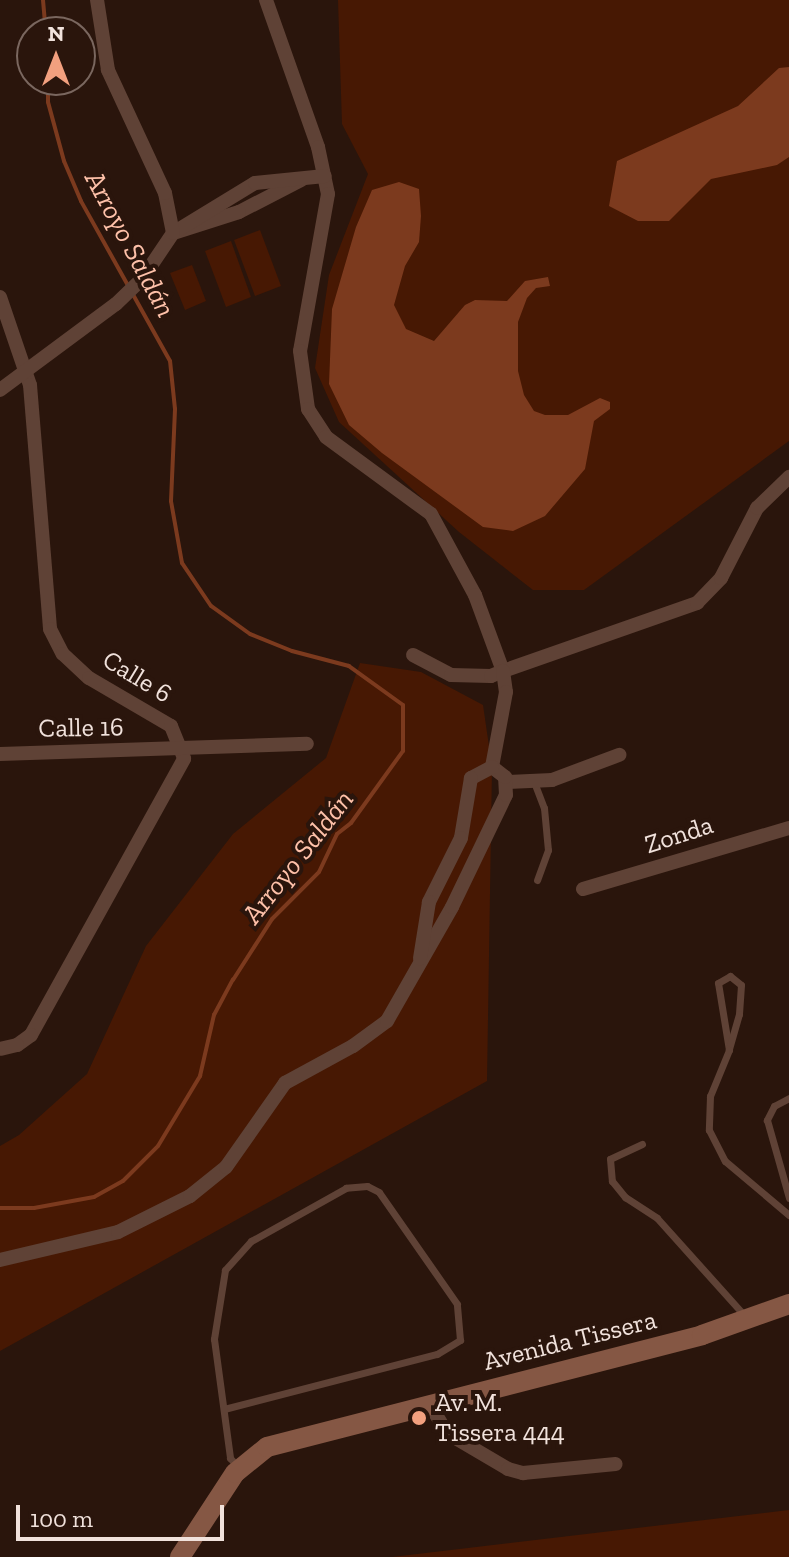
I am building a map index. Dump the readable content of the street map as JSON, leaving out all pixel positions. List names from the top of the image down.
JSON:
{
  "streets": {
    "main road": ["Avenida Tissera"],
    "street": ["Calle 6", "Calle 16", "Zonda"]
  },
  "crossings": [
    ["Calle 6", "Calle 16"]
  ],
  "water": ["Arroyo Saldán"],
  "places": ["Av. M. Tissera 444"],
  "scale_bar": "100 m",
  "north": "top"
}
